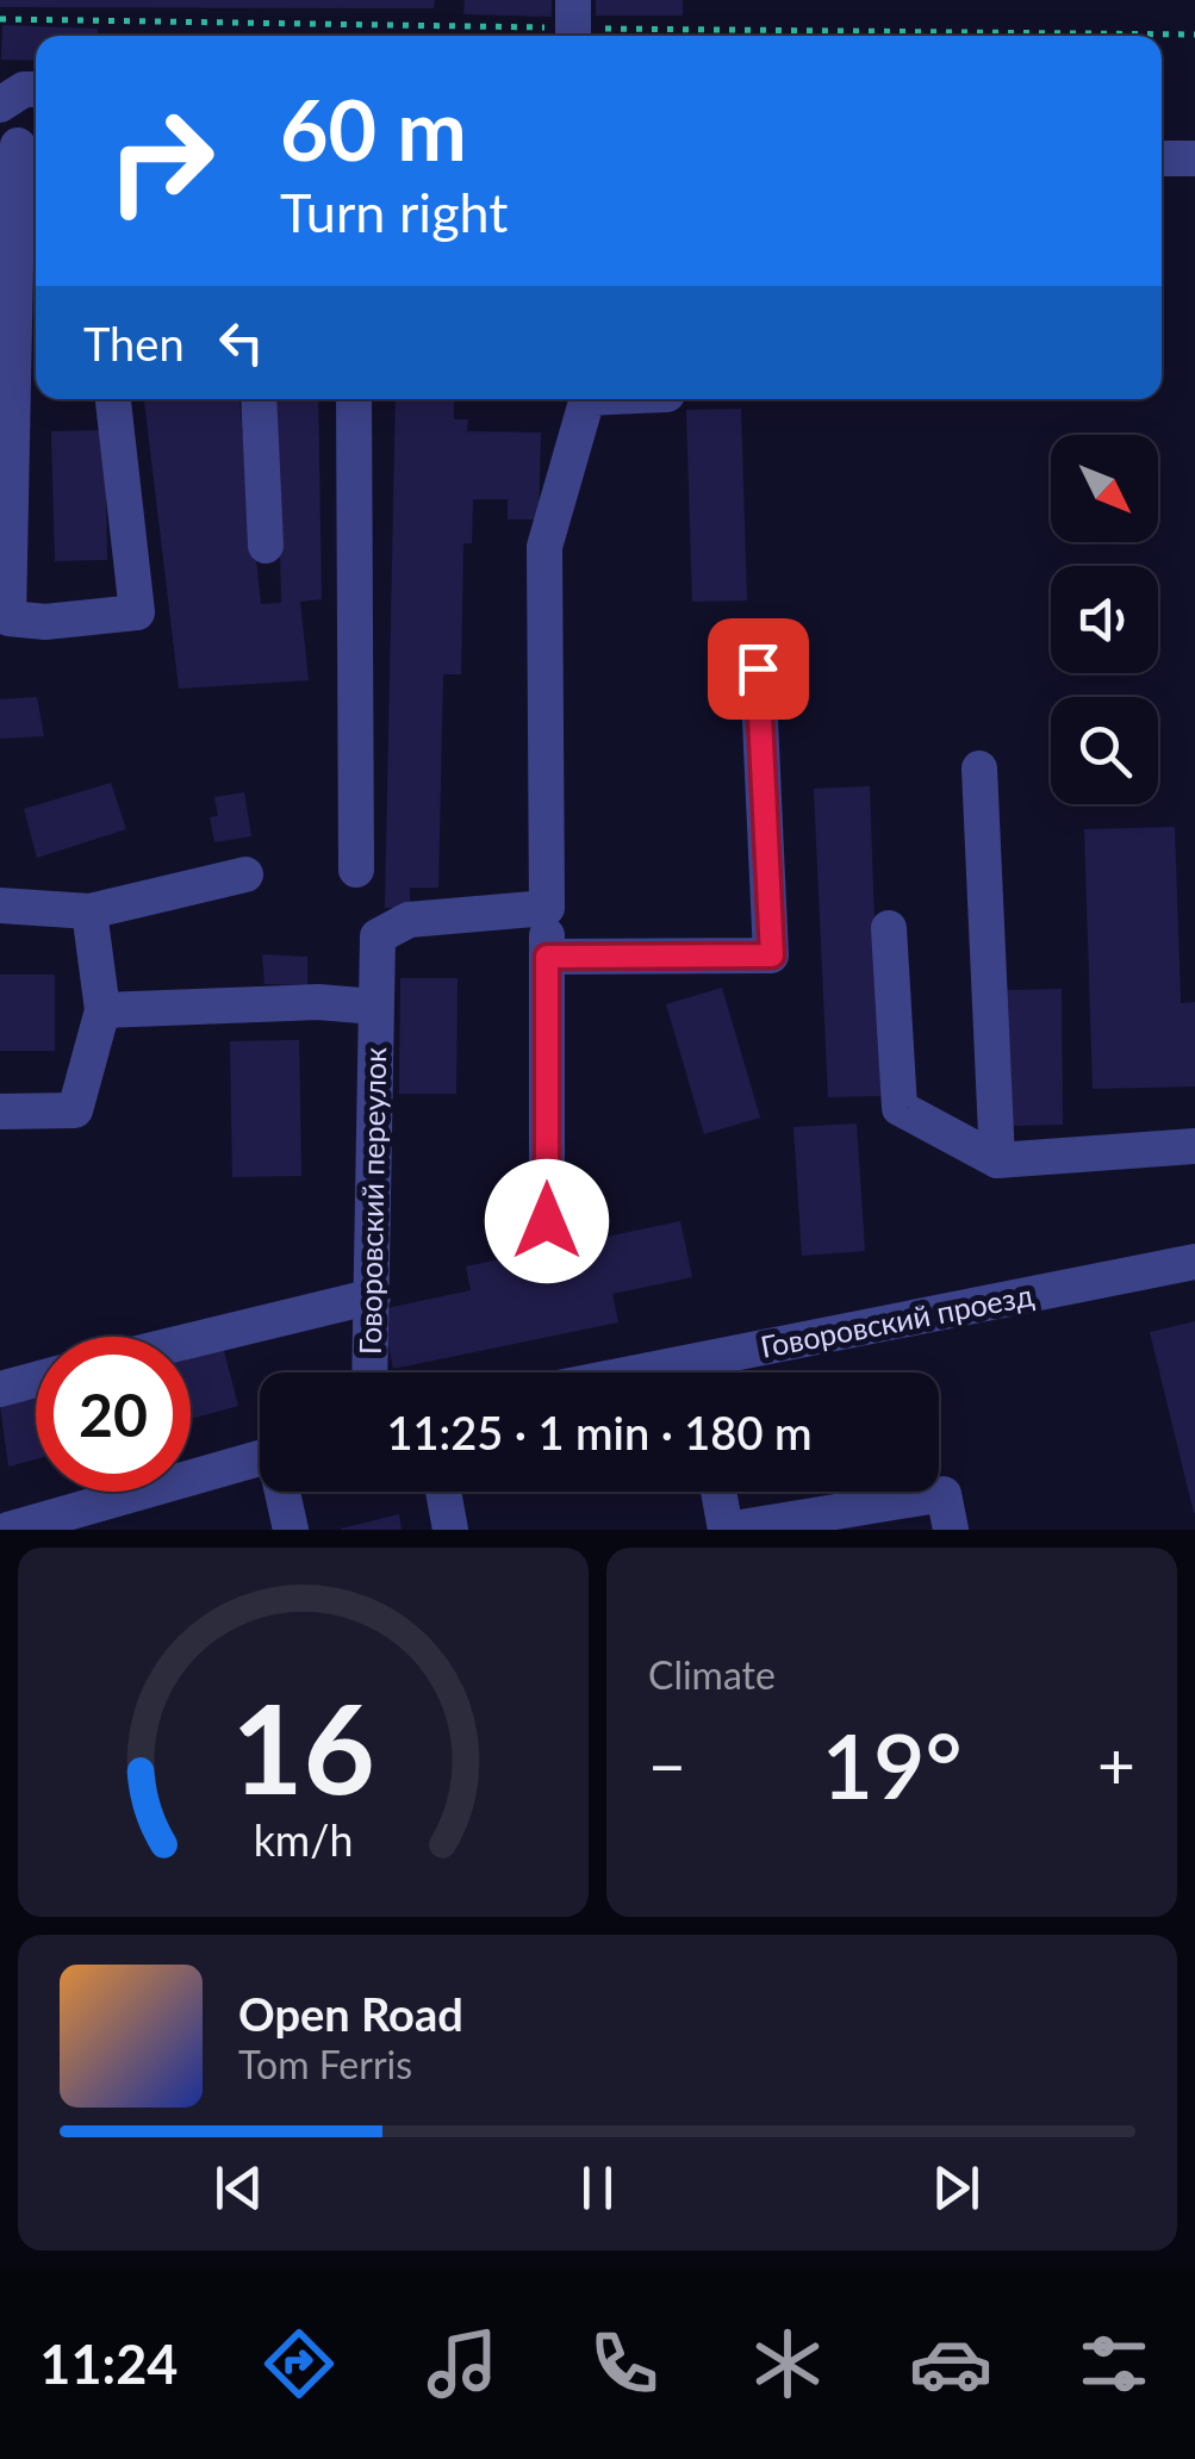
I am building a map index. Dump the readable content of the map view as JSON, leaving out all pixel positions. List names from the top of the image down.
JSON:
{
  "streets": {
    "street": ["Говоровский переулок", "Говоровский проезд"]
  },
  "north": "bottom right",
  "page": {
    "turn": ["60 m", "Turn right"],
    "then": "Then",
    "limit": "20",
    "trip": "11:25 · 1 min · 180 m",
    "tile": "Climate",
    "heat": ["−", "19°", "+"],
    "song": ["Open Road", "Tom Ferris"],
    "tabs": "11:24",
    "gauge": ["16", "km/h"]
  }
}
